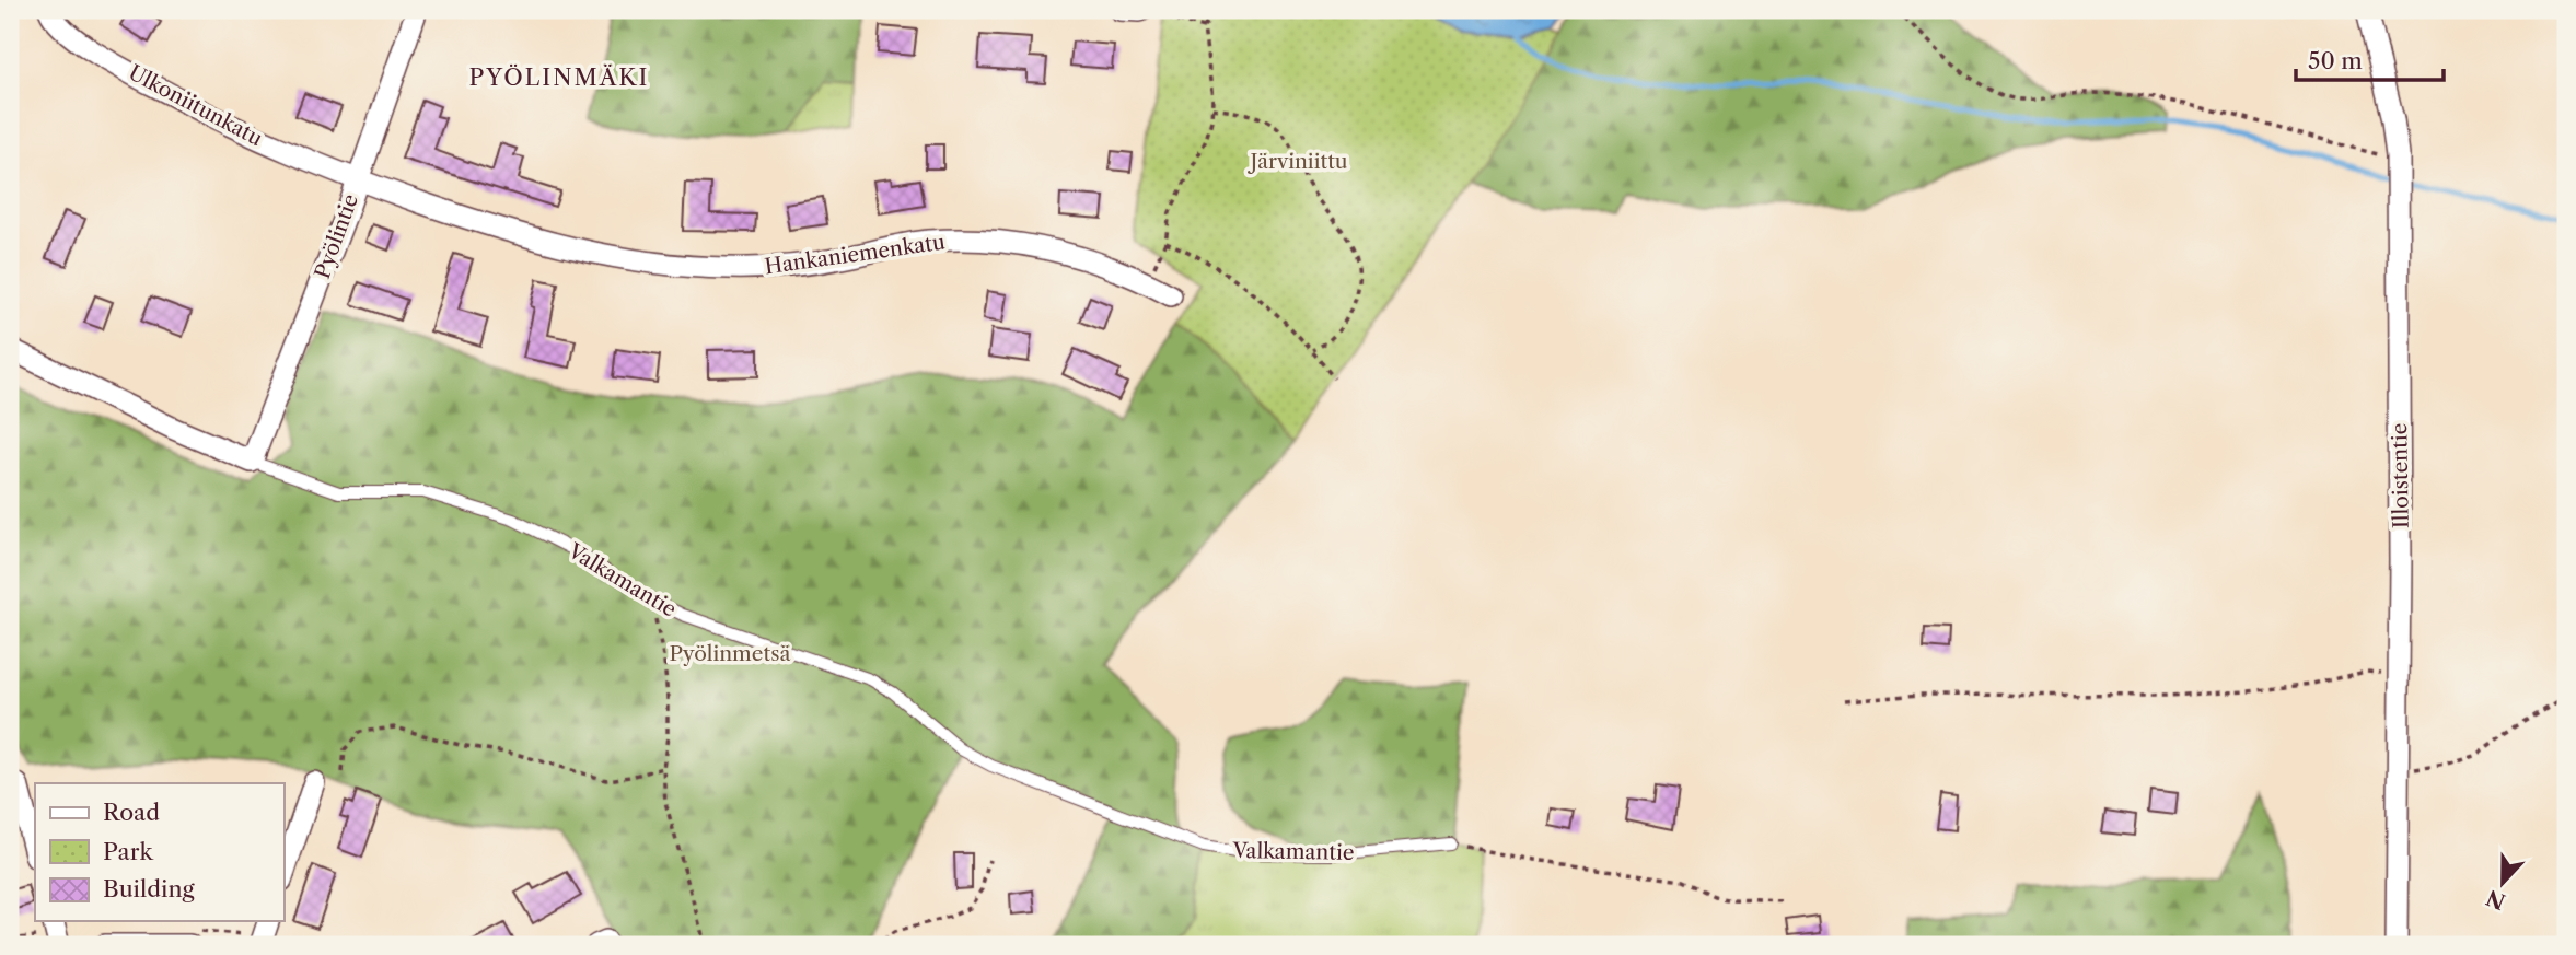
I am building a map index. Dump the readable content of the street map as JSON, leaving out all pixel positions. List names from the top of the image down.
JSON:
{
  "streets": {
    "street": [
      "Ulkoniitunkatu",
      "Pyölintie",
      "Hankaniemenkatu",
      "Illoistentie",
      "Valkamantie"
    ]
  },
  "crossings": [
    ["Ulkoniitunkatu", "Pyölintie"],
    ["Ulkoniitunkatu", "Hankaniemenkatu"],
    ["Pyölintie", "Hankaniemenkatu"],
    ["Pyölintie", "Valkamantie"]
  ],
  "districts": ["PYÖLINMÄKI"],
  "parks": ["Järviniittu", "Pyölinmetsä"],
  "legend": ["Road", "Park", "Building"],
  "scale_bar": "50 m",
  "north": "bottom"
}
